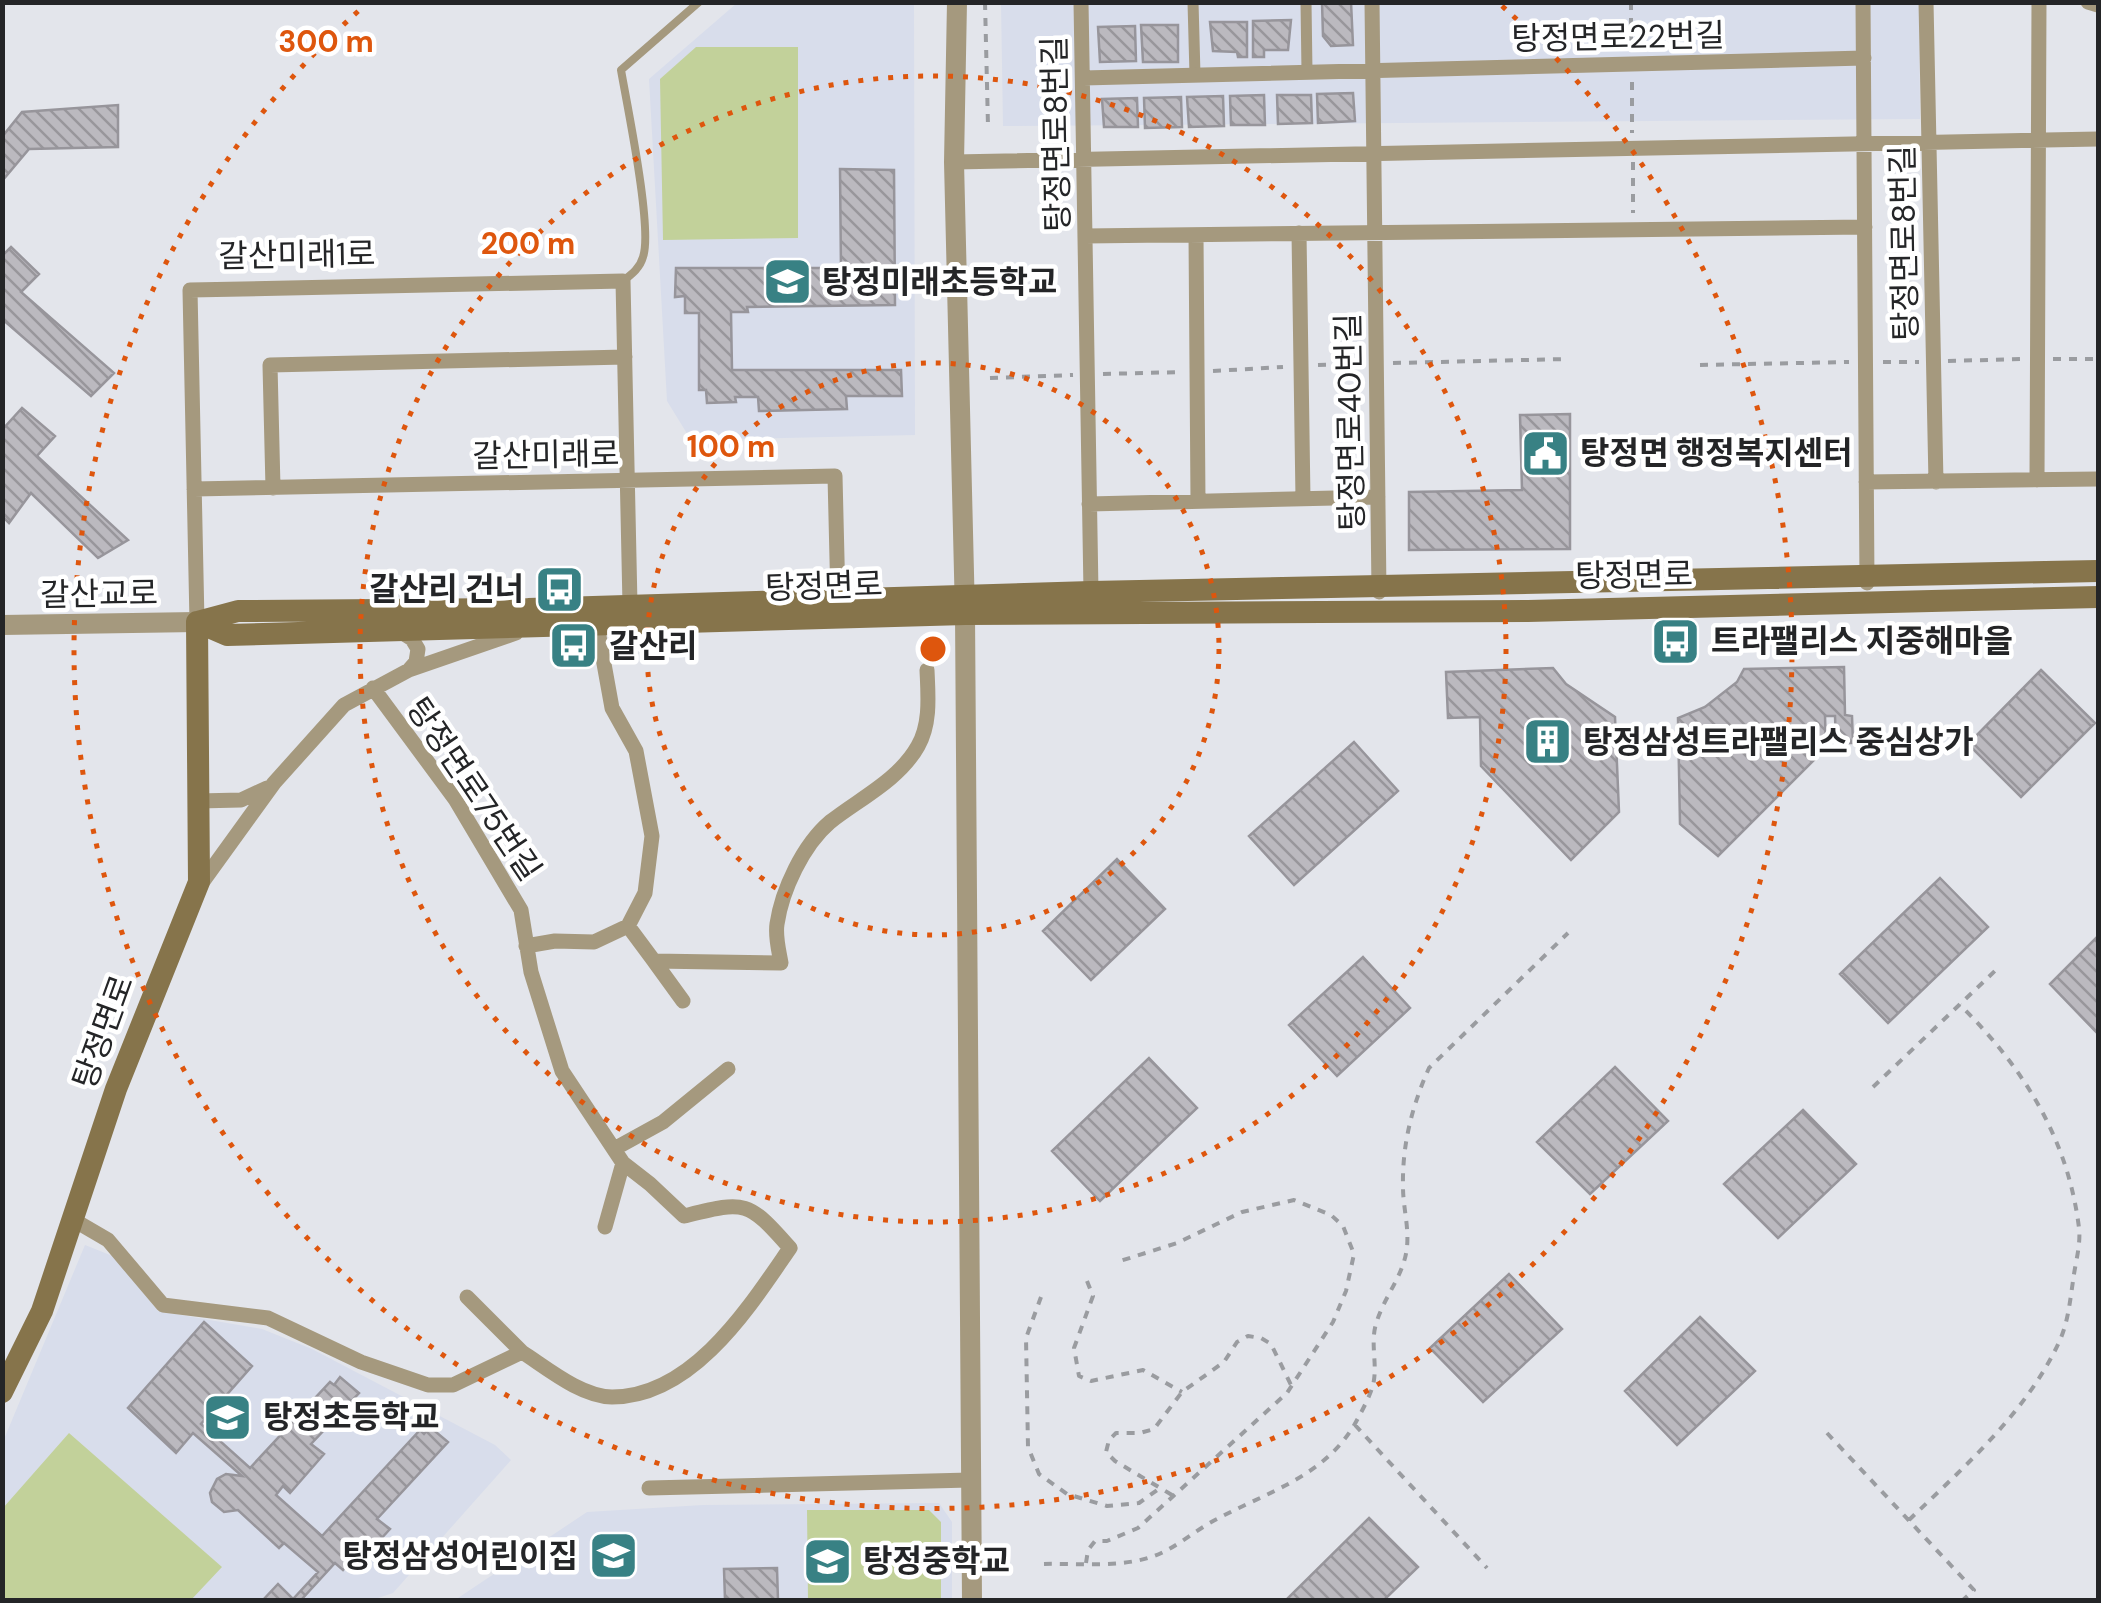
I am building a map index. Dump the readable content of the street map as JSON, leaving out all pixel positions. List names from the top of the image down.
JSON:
{
  "streets": {
    "main road": ["갈산미래1로", "탕정면로"],
    "street": [
      "탕정면로22번길",
      "탕정면로8번길",
      "탕정면로40번길",
      "갈산미래로",
      "갈산교로",
      "탕정면로75번길"
    ]
  },
  "crossings": [
    ["탕정면로22번길", "탕정면로40번길"],
    ["탕정면로8번길", "탕정면로"],
    ["갈산미래1로", "갈산미래로"],
    ["갈산미래1로", "탕정면로"],
    ["갈산미래1로", "갈산교로"],
    ["탕정면로40번길", "탕정면로"],
    ["갈산미래로", "탕정면로"],
    ["탕정면로", "탕정면로75번길"]
  ],
  "places": {
    "school or university": [
      "탕정미래초등학교",
      "탕정초등학교",
      "탕정삼성어린이집",
      "탕정중학교"
    ],
    "public building": ["탕정면 행정복지센터"],
    "bus stop": ["갈산리 건너", "트라팰리스 지중해마을", "갈산리"],
    "building": ["탕정삼성트라팰리스 중심상가"]
  },
  "rings": ["300 m", "200 m", "100 m"]
}
